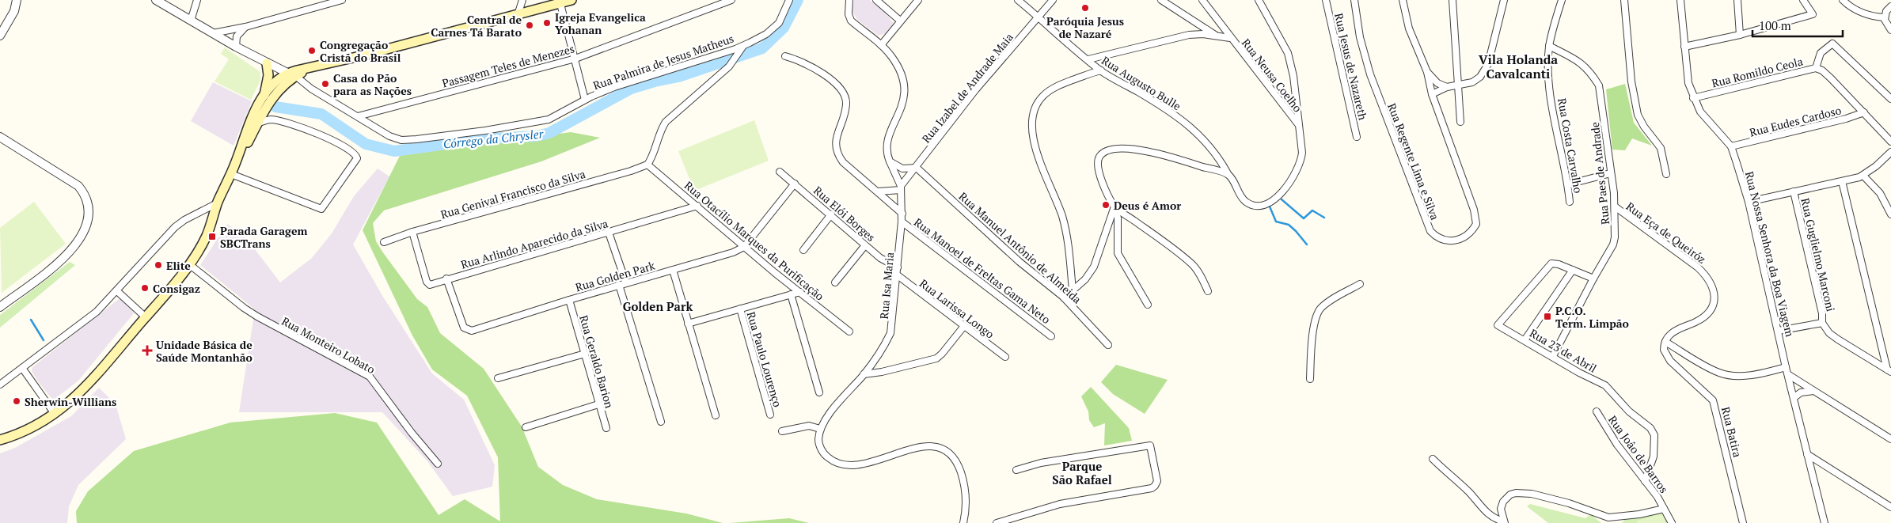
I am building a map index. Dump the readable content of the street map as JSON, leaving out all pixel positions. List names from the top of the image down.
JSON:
{
  "streets": {
    "street": [
      "Rua Palmira de Jesus Matheus",
      "Passagem Teles de Menezes",
      "Rua Jesus de Nazareth",
      "Rua Romildo Ceola",
      "Rua Neusa Coelho",
      "Rua Augusto Bulle",
      "Rua Izabel de Andrade Maia",
      "Rua Eudes Cardoso",
      "Rua Costa Carvalho",
      "Rua Regente Lima e Silva",
      "Rua Paes de Andrade",
      "Rua Genival Francisco da Silva",
      "Rua Elói Borges",
      "Rua Eça de Queiróz",
      "Rua Otacílio Marques da Purificação",
      "Rua Arlindo Aparecido da Silva",
      "Rua Manuel Antônio de Almeida",
      "Rua Nossa Senhora da Boa Viagem",
      "Rua Guglielmo Marconi",
      "Rua Manoel de Freltas Gama Neto",
      "Rua Golden Park",
      "Rua Isa Maria",
      "Rua Larissa Longo",
      "Rua Monteiro Lobato",
      "Rua 23 de Abril",
      "Rua Paulo Lourenço",
      "Rua Geraldo Barion",
      "Rua Batira",
      "Rua Joâo de Barros"
    ]
  },
  "crossings": [
    ["Rua Palmira de Jesus Matheus", "Passagem Teles de Menezes"],
    ["Rua Romildo Ceola", "Rua Eudes Cardoso"],
    ["Rua Romildo Ceola", "Rua Nossa Senhora da Boa Viagem"],
    ["Rua Augusto Bulle", "Rua Izabel de Andrade Maia"],
    ["Rua Izabel de Andrade Maia", "Rua Manuel Antônio de Almeida"],
    ["Rua Izabel de Andrade Maia", "Rua Isa Maria"],
    ["Rua Eudes Cardoso", "Rua Nossa Senhora da Boa Viagem"],
    ["Rua Costa Carvalho", "Rua Paes de Andrade"],
    ["Rua Paes de Andrade", "Rua Eça de Queiróz"],
    ["Rua Paes de Andrade", "Rua 23 de Abril"],
    ["Rua Genival Francisco da Silva", "Rua Otacílio Marques da Purificação"],
    ["Rua Genival Francisco da Silva", "Rua Arlindo Aparecido da Silva"],
    ["Rua Elói Borges", "Rua Golden Park"],
    ["Rua Elói Borges", "Rua Isa Maria"],
    ["Rua Eça de Queiróz", "Rua Batira"],
    ["Rua Otacílio Marques da Purificação", "Rua Arlindo Aparecido da Silva"],
    ["Rua Otacílio Marques da Purificação", "Rua Golden Park"],
    ["Rua Arlindo Aparecido da Silva", "Rua Golden Park"],
    ["Rua Manoel de Freltas Gama Neto", "Rua Isa Maria"],
    ["Rua Golden Park", "Rua Geraldo Barion"],
    ["Rua Isa Maria", "Rua Larissa Longo"],
    ["Rua 23 de Abril", "Rua Joâo de Barros"]
  ],
  "districts": ["Vila Holanda Cavalcanti", "Golden Park", "Parque São Rafael"],
  "water": ["Córrego da Chrysler"],
  "places": {
    "other": [
      "Paróquia Jesus de Nazaré",
      "Igreja Evangelica Yohanan",
      "Central de Carnes Tá Barato",
      "Congregação Cristã do Brasil",
      "Casa do Pão para as Nações",
      "Deus é Amor",
      "Elite",
      "Consigaz",
      "Sherwin-Willians"
    ],
    "transit": ["Parada Garagem SBCTrans", "P.C.O. Term. Limpão"],
    "health": ["Unidade Básica de Saúde Montanhão"]
  },
  "scale_bar": "100 m"
}
